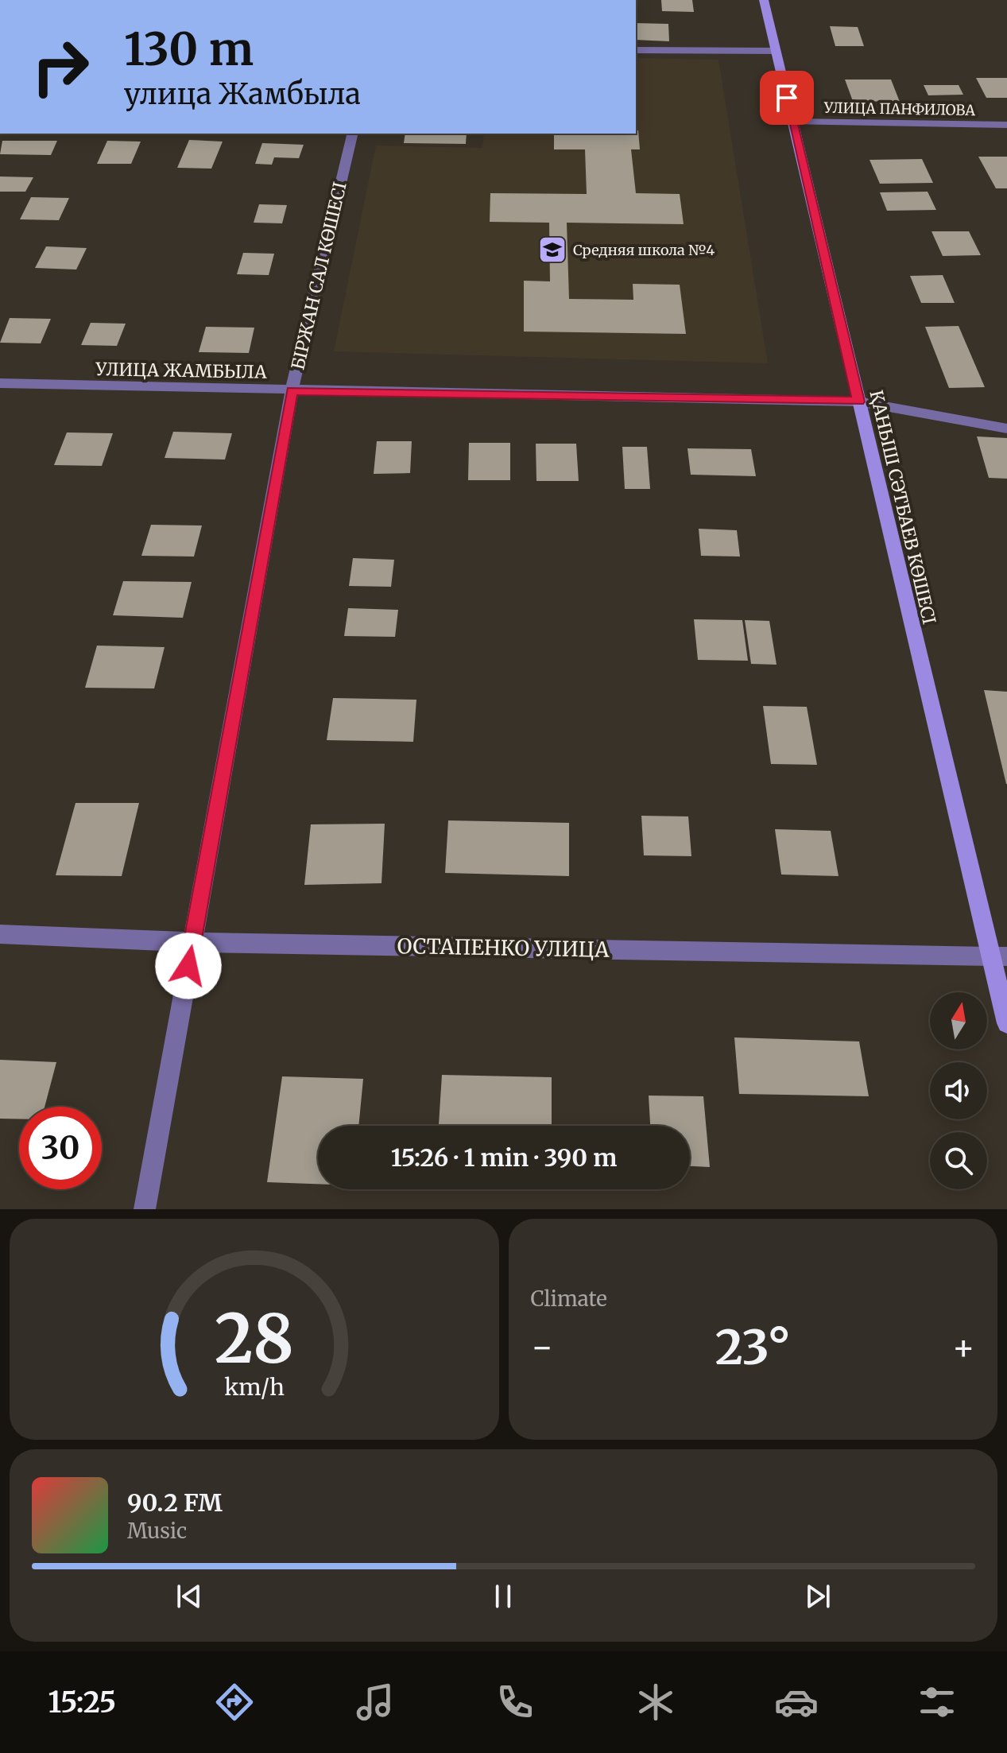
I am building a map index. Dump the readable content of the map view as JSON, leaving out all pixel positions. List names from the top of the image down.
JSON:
{
  "streets": {
    "street": [
      "УЛИЦА ПАНФИЛОВА",
      "БІРЖАН САЛ КӨШЕСІ",
      "УЛИЦА ЖАМБЫЛА",
      "ҚАНЫШ СӘТБАЕВ КӨШЕСІ",
      "ОСТАПЕНКО УЛИЦА"
    ]
  },
  "crossings": [
    ["УЛИЦА ПАНФИЛОВА", "ҚАНЫШ СӘТБАЕВ КӨШЕСІ"],
    ["БІРЖАН САЛ КӨШЕСІ", "УЛИЦА ЖАМБЫЛА"],
    ["БІРЖАН САЛ КӨШЕСІ", "ОСТАПЕНКО УЛИЦА"],
    ["УЛИЦА ЖАМБЫЛА", "ҚАНЫШ СӘТБАЕВ КӨШЕСІ"],
    ["ҚАНЫШ СӘТБАЕВ КӨШЕСІ", "ОСТАПЕНКО УЛИЦА"]
  ],
  "places": {
    "school or university": ["Средняя школа №4"]
  },
  "north": "top",
  "page": {
    "turn": ["130 m", "улица Жамбыла"],
    "limit": "30",
    "trip": "15:26 · 1 min · 390 m",
    "tile": "Climate",
    "heat": ["−", "23°", "+"],
    "song": ["90.2 FM", "Music"],
    "tabs": "15:25",
    "gauge": ["28", "km/h"]
  }
}
